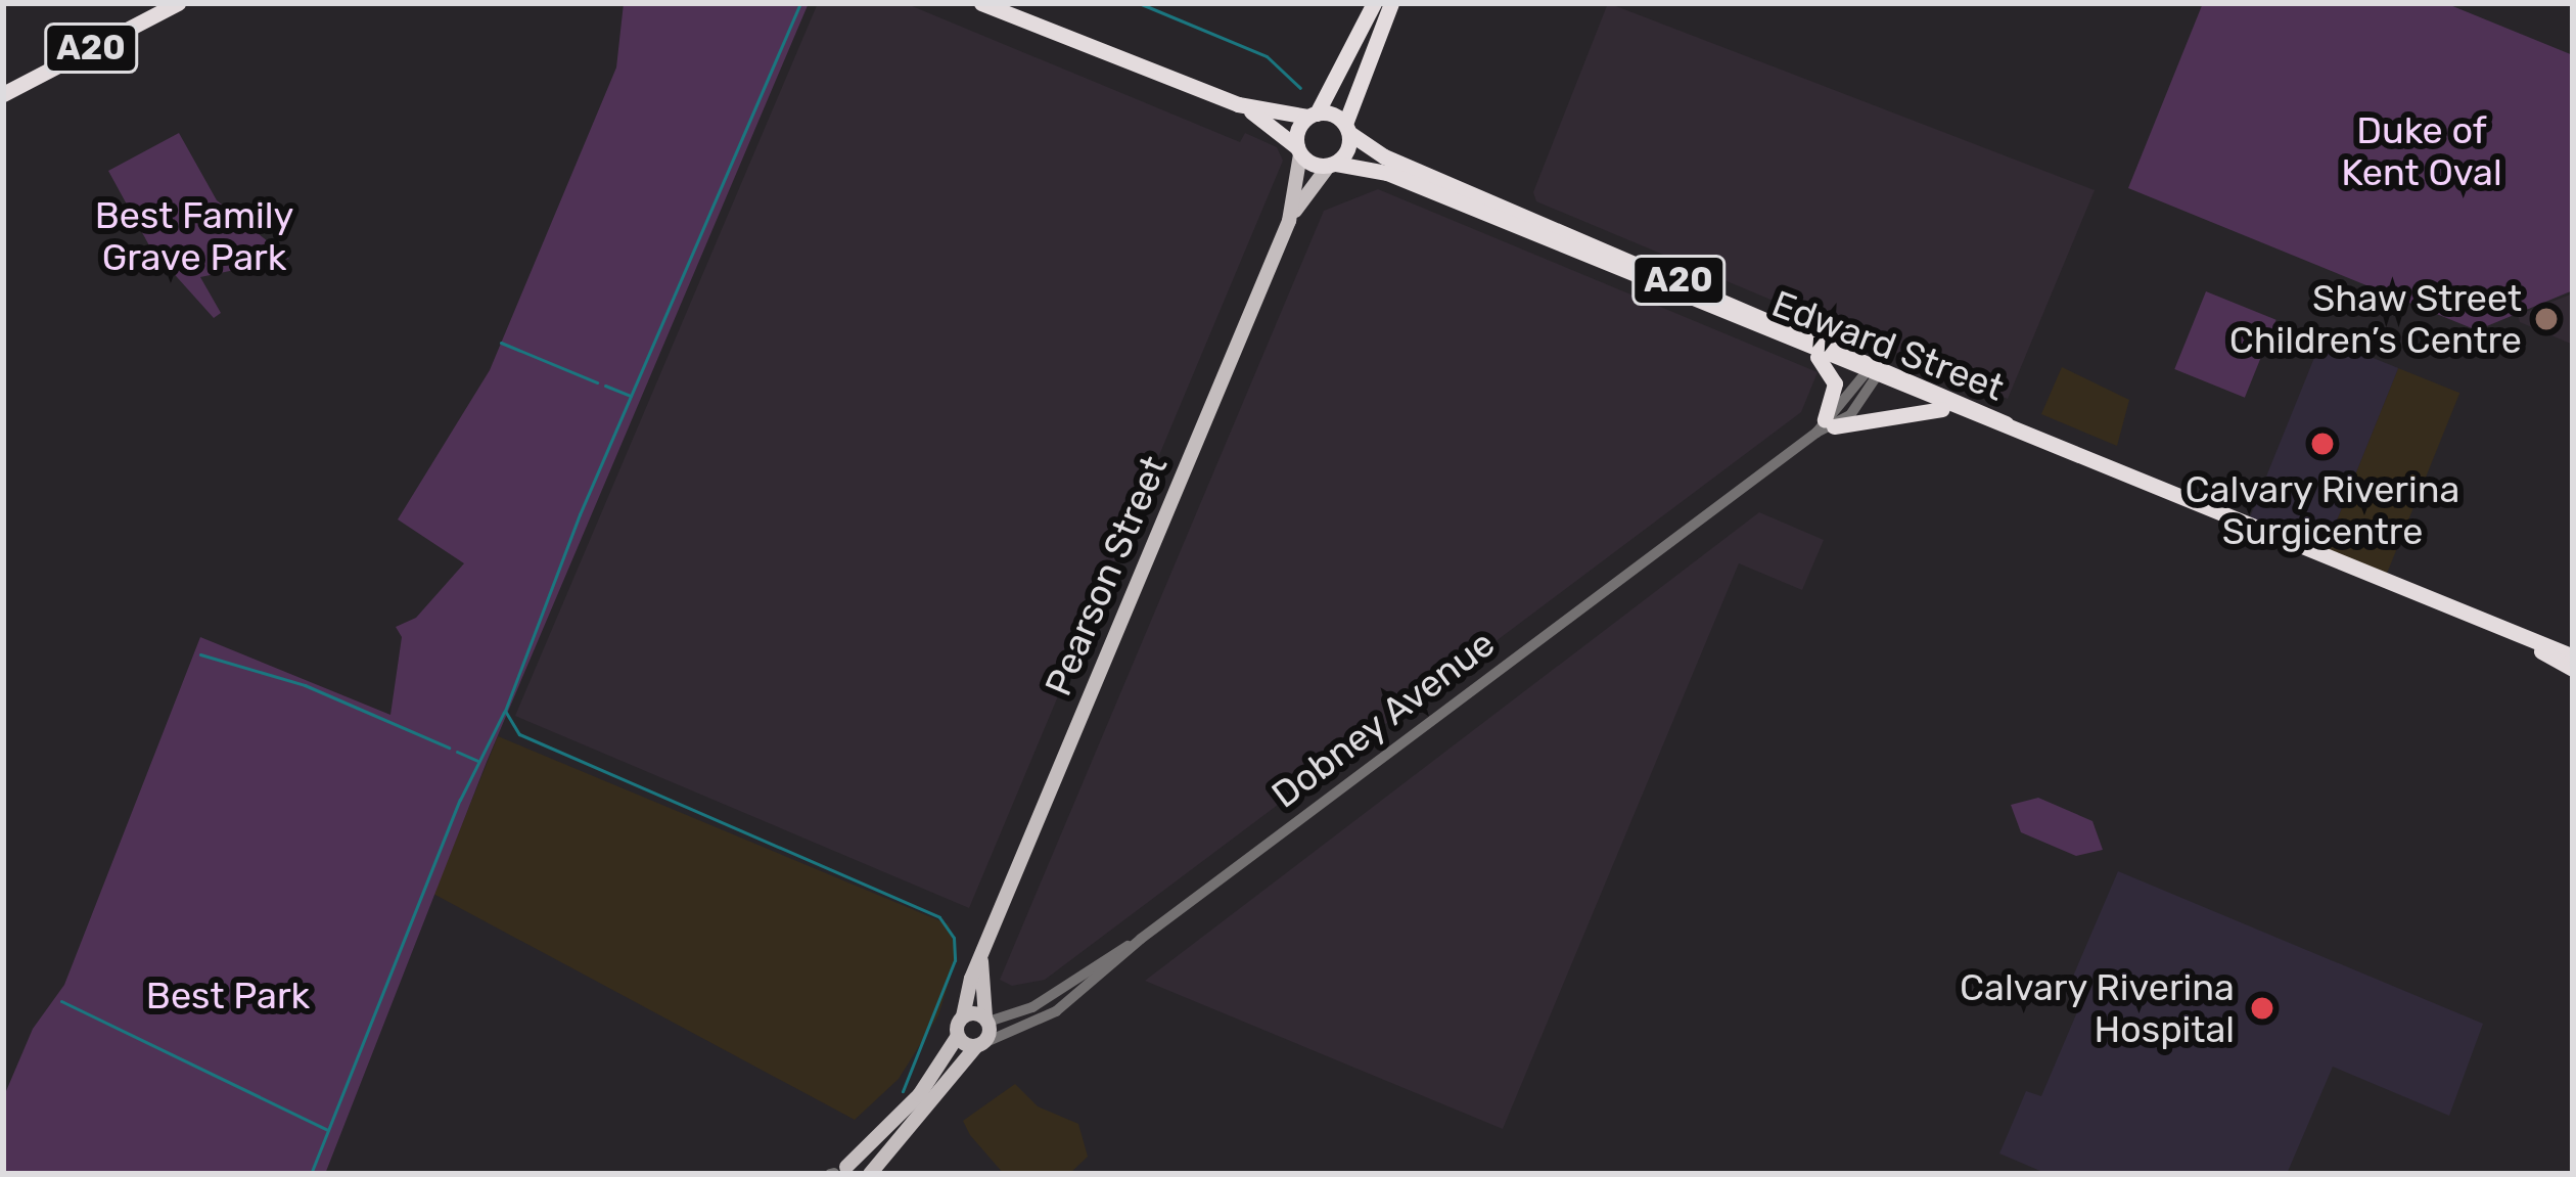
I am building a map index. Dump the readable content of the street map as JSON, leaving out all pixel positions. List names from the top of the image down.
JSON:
{
  "streets": {
    "highway": ["A20", "Edward Street"],
    "main road": ["Pearson Street", "Dobney Avenue"]
  },
  "crossings": [
    ["A20", "Edward Street"],
    ["A20", "Pearson Street"],
    ["Edward Street", "Pearson Street"],
    ["Edward Street", "Dobney Avenue"]
  ],
  "parks": ["Duke of Kent Oval", "Best Family Grave Park", "Best Park"],
  "places": ["Shaw Street Children’s Centre", "Calvary Riverina Surgicentre", "Calvary Riverina Hospital"]
}
